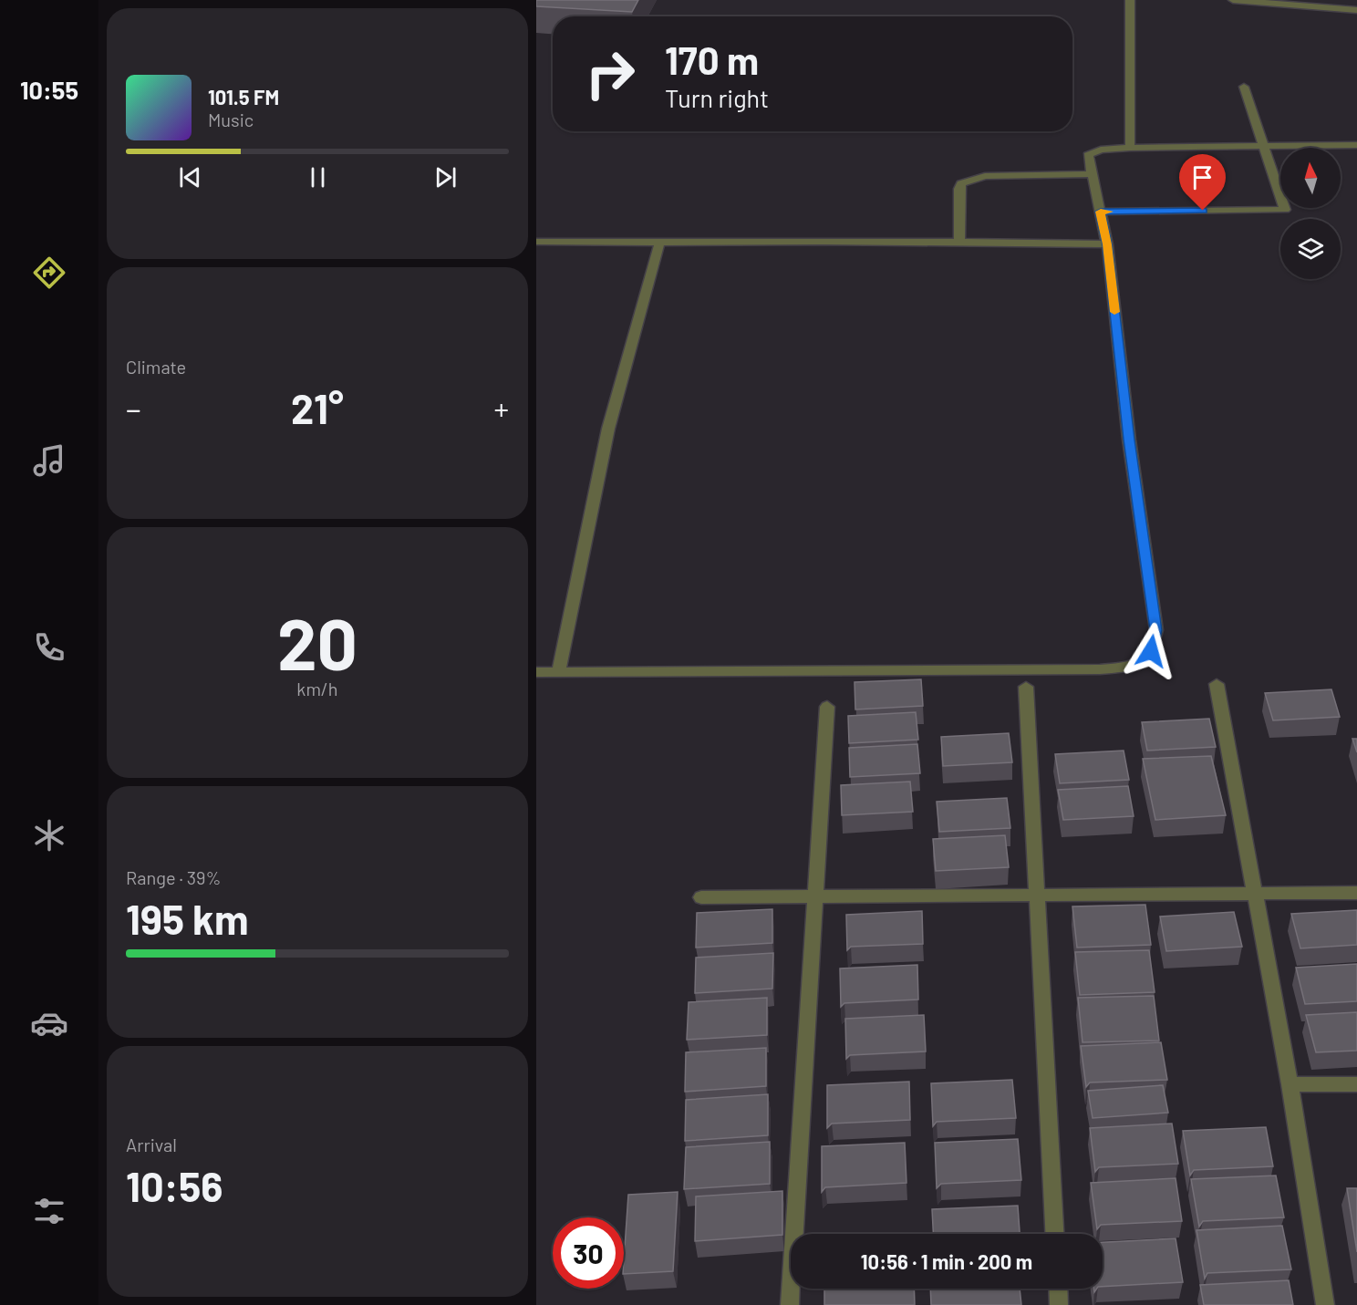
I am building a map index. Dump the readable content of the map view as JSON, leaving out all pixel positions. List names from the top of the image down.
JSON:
{
  "north": "top",
  "page": {
    "tabs": "10:55",
    "turn": ["170 m", "Turn right"],
    "song": ["101.5 FM", "Music"],
    "tile": [
      "Climate",
      ["20", "km/h"],
      ["Range · 39%", "195 km"],
      ["Arrival", "10:56"]
    ],
    "heat": ["−", "21°", "+"],
    "limit": "30",
    "trip": "10:56 · 1 min · 200 m"
  }
}
